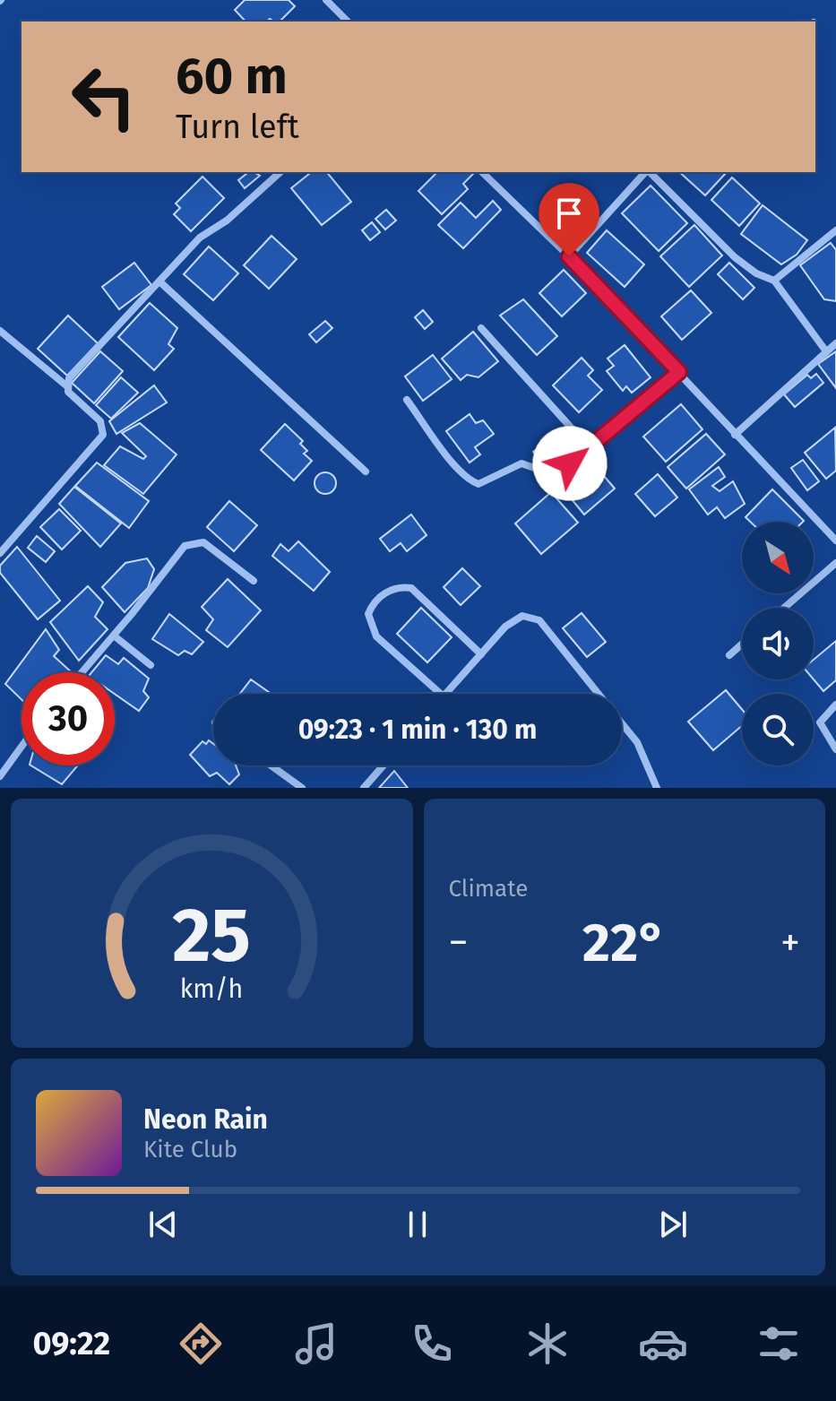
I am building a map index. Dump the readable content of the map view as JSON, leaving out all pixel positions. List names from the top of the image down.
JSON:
{
  "north": "bottom right",
  "page": {
    "turn": ["60 m", "Turn left"],
    "limit": "30",
    "trip": "09:23 · 1 min · 130 m",
    "tile": "Climate",
    "heat": ["−", "22°", "+"],
    "song": ["Neon Rain", "Kite Club"],
    "tabs": "09:22",
    "gauge": ["25", "km/h"]
  }
}
